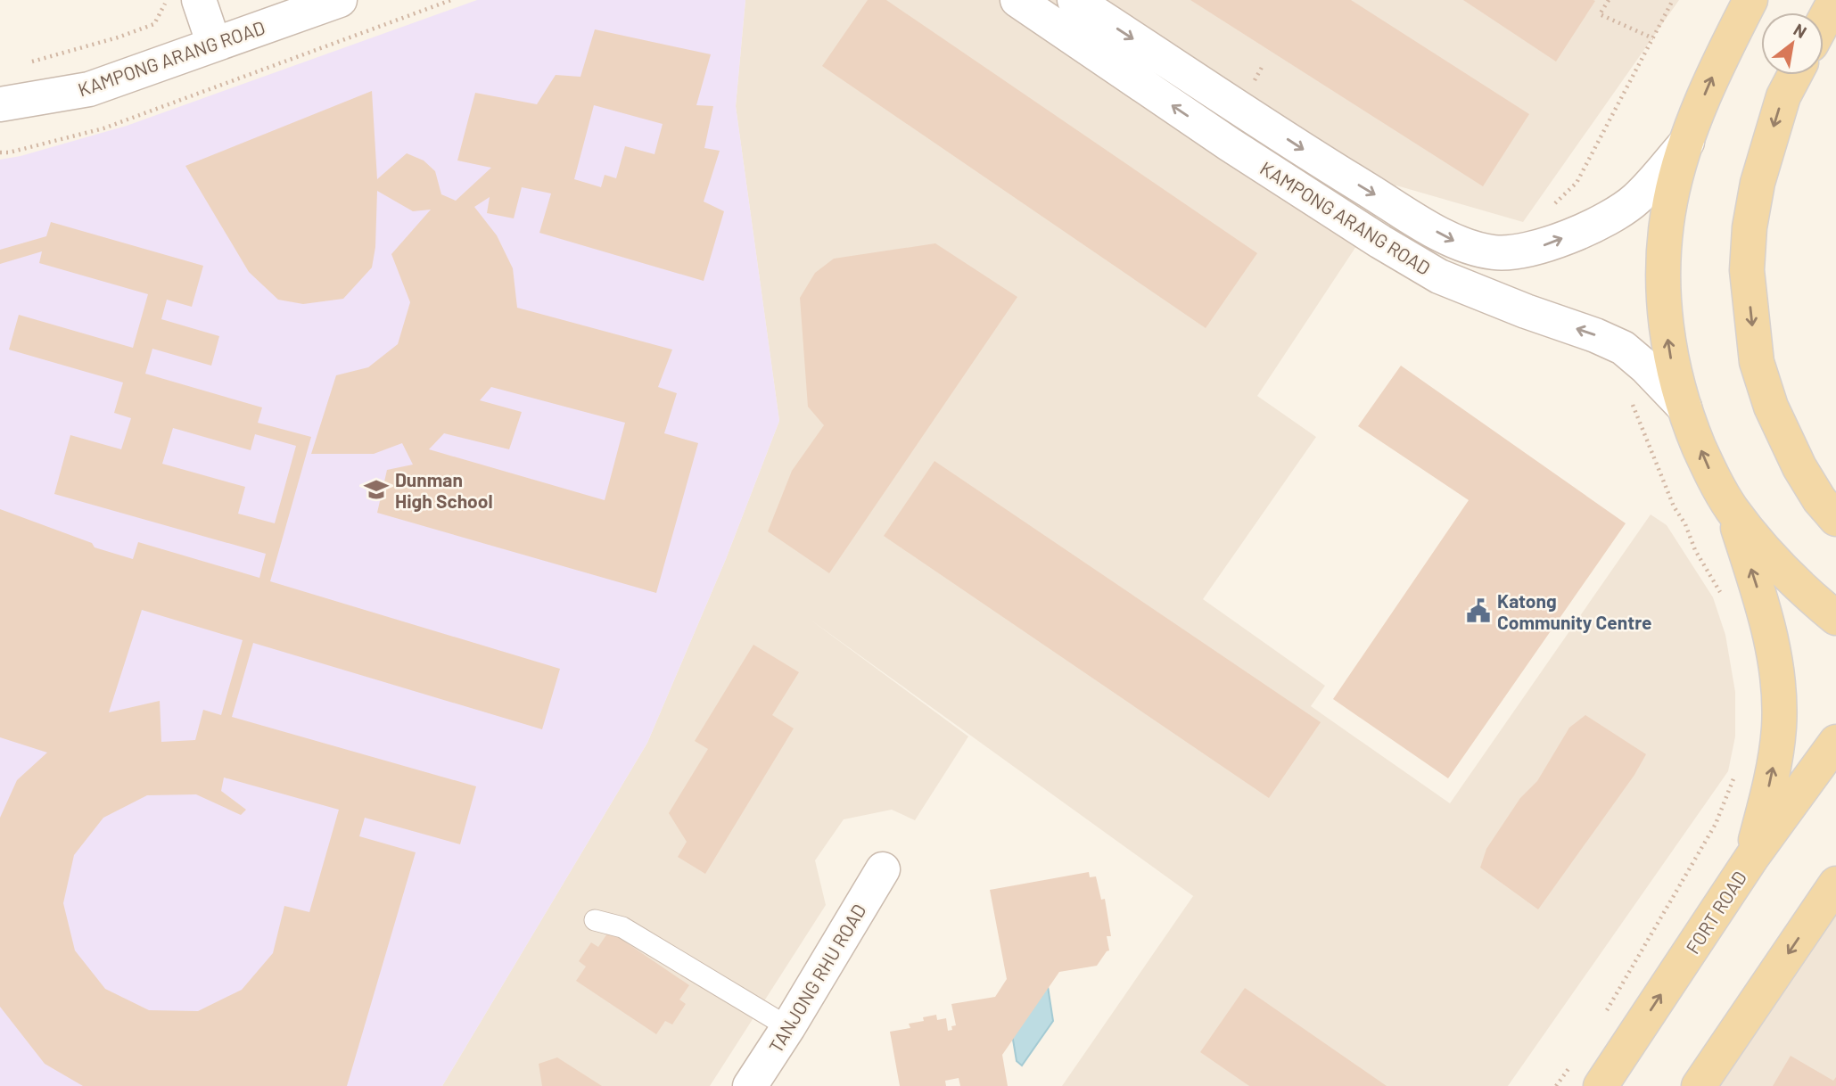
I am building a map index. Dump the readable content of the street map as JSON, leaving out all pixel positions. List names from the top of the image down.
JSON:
{
  "streets": {
    "main road": ["FORT ROAD"],
    "street": ["KAMPONG ARANG ROAD", "TANJONG RHU ROAD"]
  },
  "places": {
    "school or university": ["Dunman High School"],
    "public building": ["Katong Community Centre"]
  },
  "north": "top right"
}
